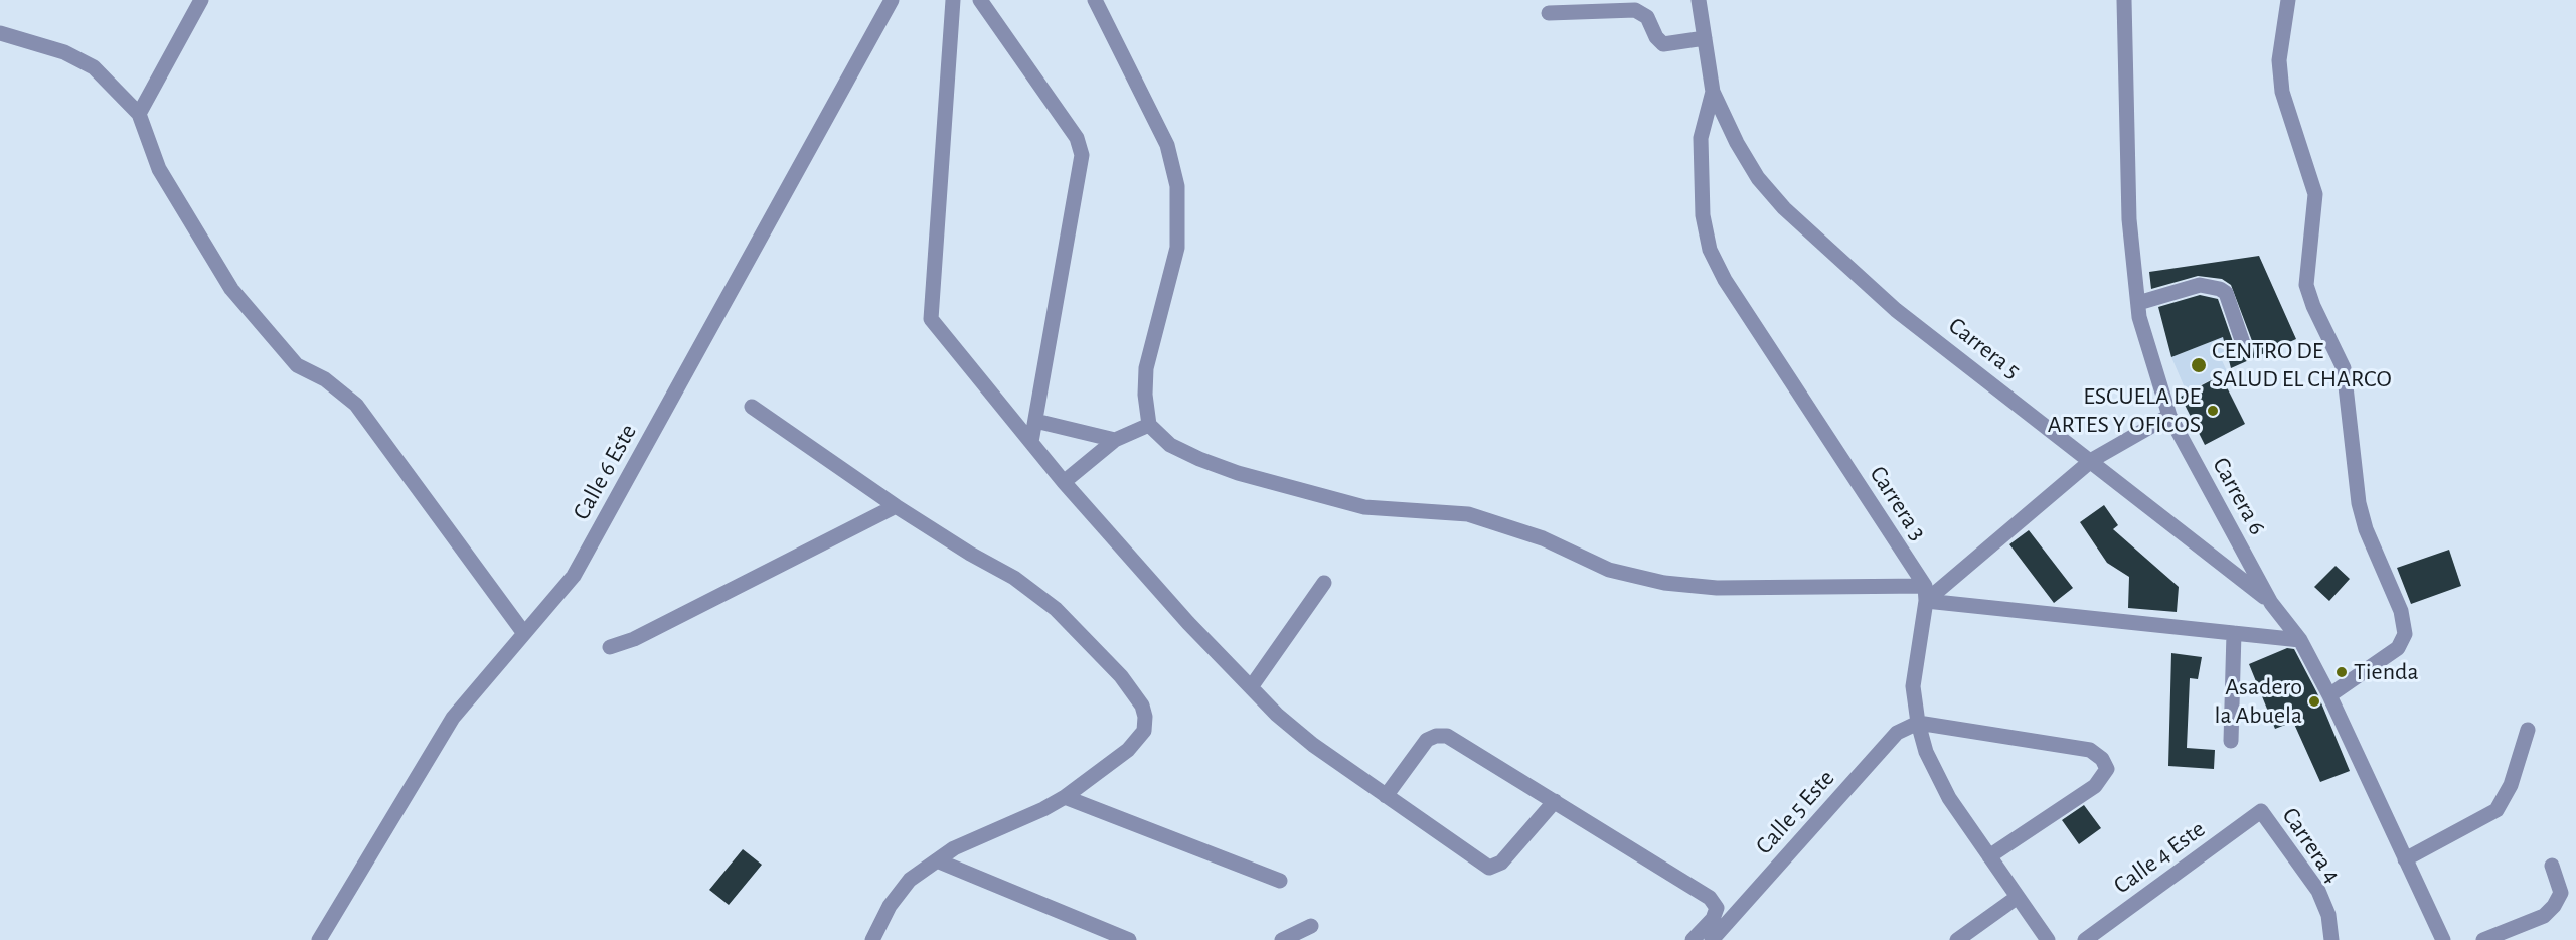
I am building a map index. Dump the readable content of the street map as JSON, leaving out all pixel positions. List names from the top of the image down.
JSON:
{
  "streets": {
    "street": [
      "Carrera 5",
      "Calle 6 Este",
      "Carrera 6",
      "Carrera 3",
      "Calle 5 Este",
      "Carrera 4",
      "Calle 4 Este"
    ]
  },
  "crossings": [
    ["Carrera 5", "Carrera 6"],
    ["Carrera 5", "Carrera 3"],
    ["Carrera 4", "Calle 4 Este"]
  ],
  "places": [
    "CENTRO DE SALUD EL CHARCO",
    "ESCUELA DE ARTES Y OFICOS",
    "Tienda",
    "Asadero la Abuela"
  ]
}
